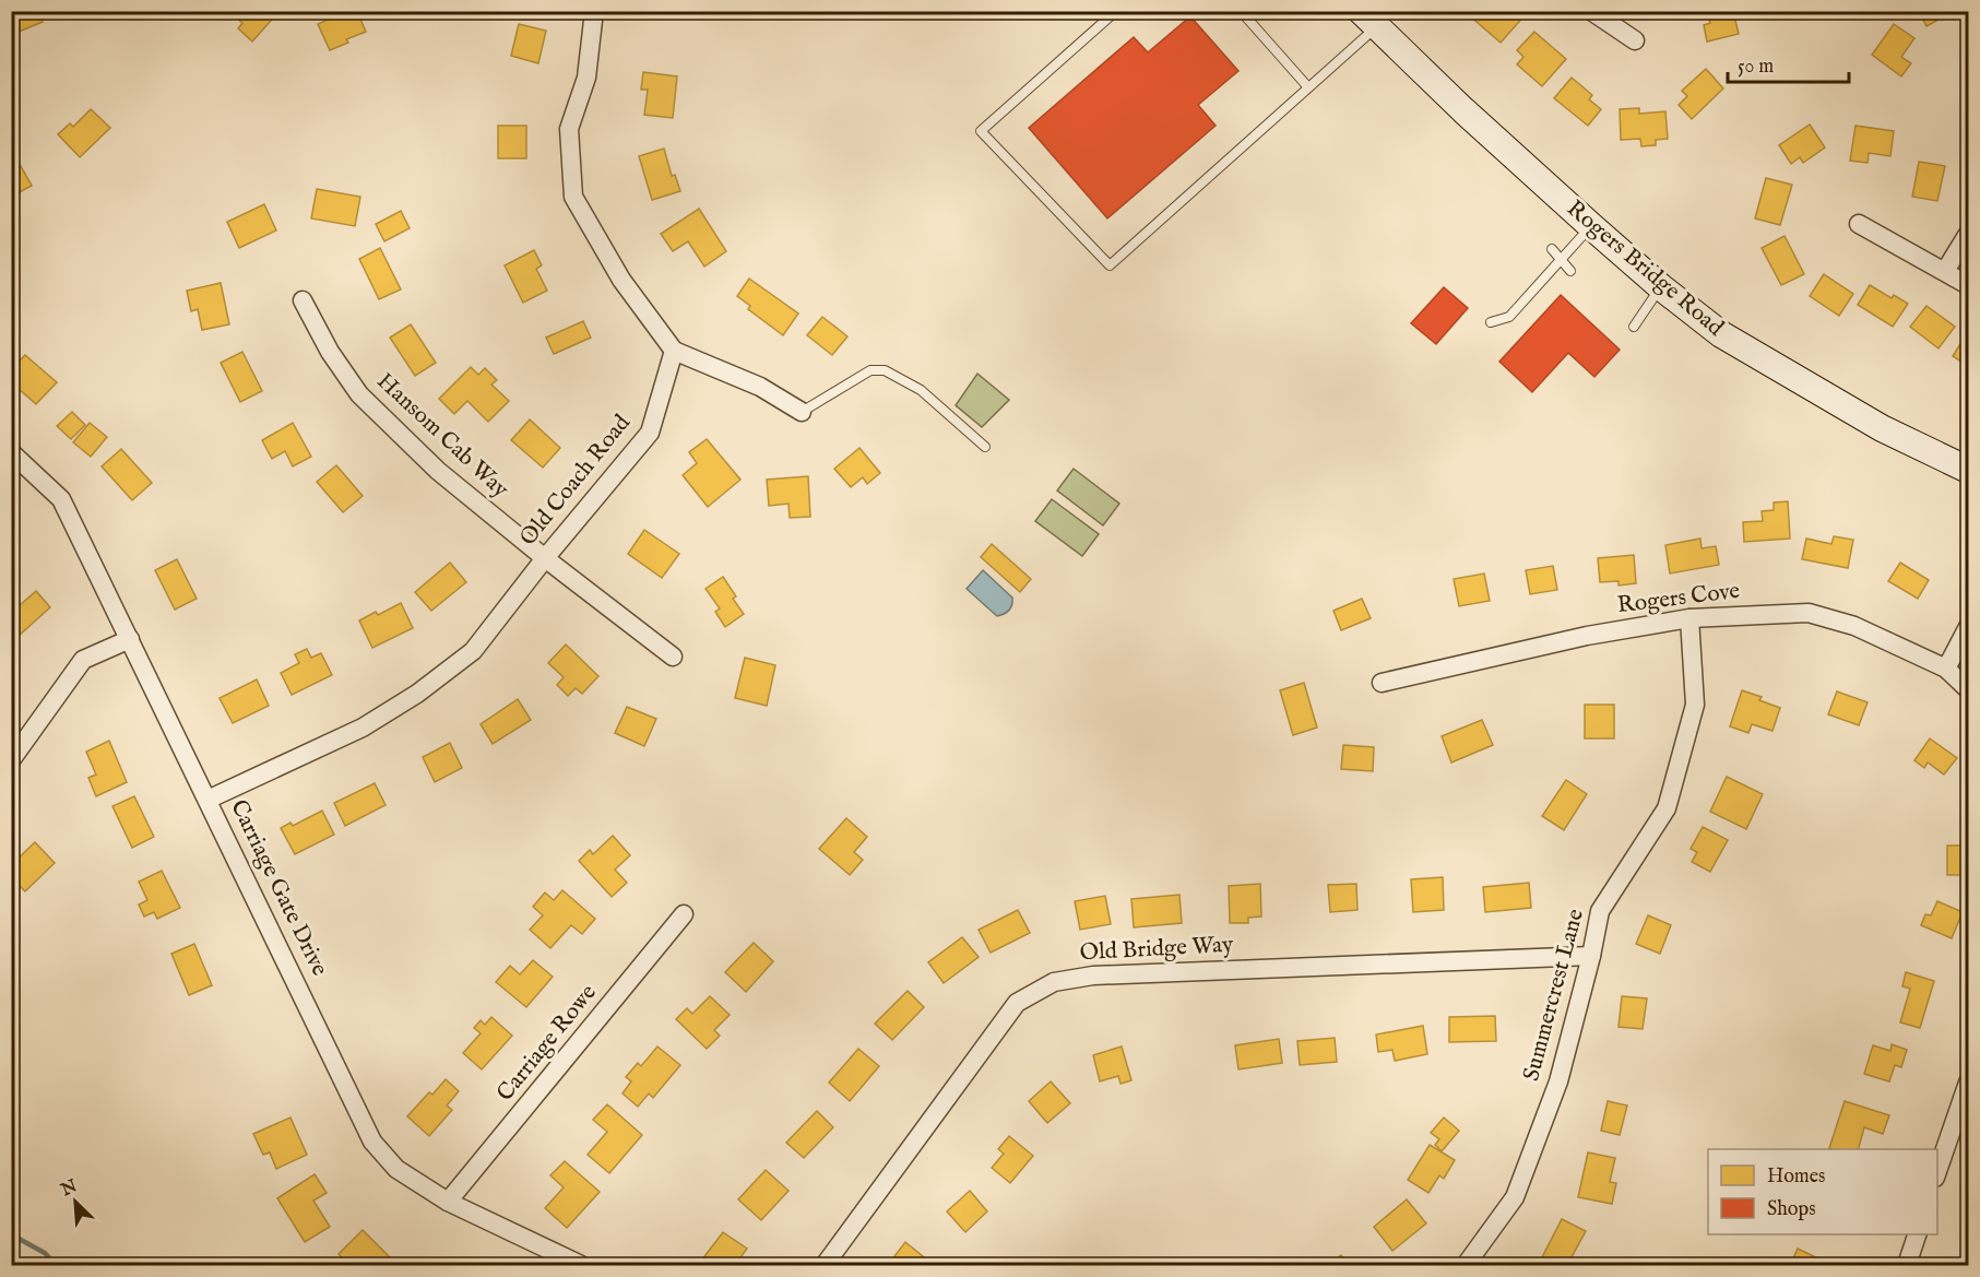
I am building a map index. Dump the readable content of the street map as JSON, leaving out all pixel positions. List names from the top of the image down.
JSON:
{
  "streets": {
    "street": [
      "Rogers Bridge Road",
      "Hansom Cab Way",
      "Old Coach Road",
      "Rogers Cove",
      "Carriage Gate Drive",
      "Old Bridge Way",
      "Summercrest Lane",
      "Carriage Rowe"
    ]
  },
  "crossings": [
    ["Hansom Cab Way", "Old Coach Road"],
    ["Old Coach Road", "Carriage Gate Drive"],
    ["Rogers Cove", "Summercrest Lane"],
    ["Carriage Gate Drive", "Carriage Rowe"],
    ["Old Bridge Way", "Summercrest Lane"]
  ],
  "legend": ["Homes", "Shops"],
  "scale_bar": "50 m",
  "north": "top left"
}
